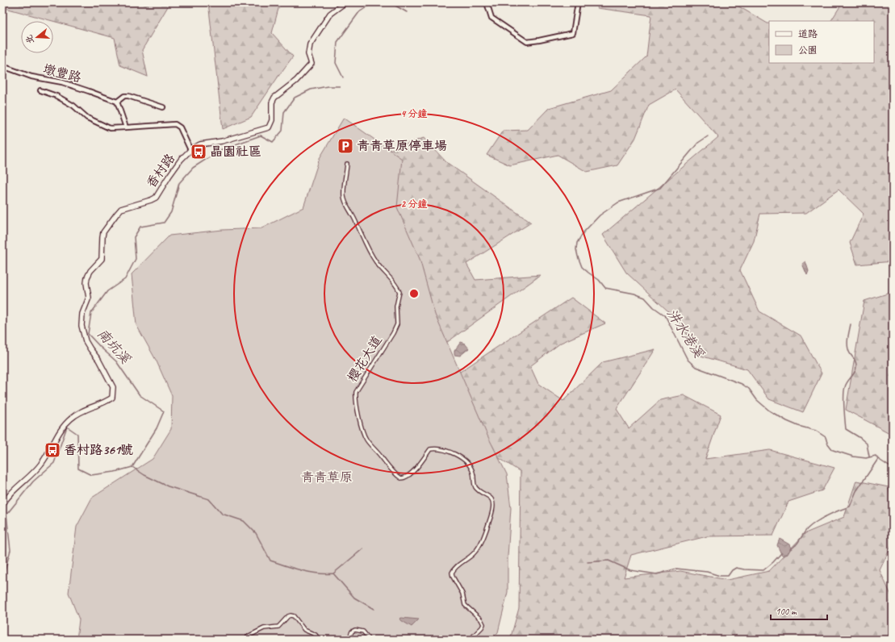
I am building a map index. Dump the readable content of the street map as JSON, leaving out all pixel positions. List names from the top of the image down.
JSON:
{
  "streets": {
    "street": ["墩豐路", "香村路", "櫻花大道"]
  },
  "crossings": [
    ["墩豐路", "香村路"]
  ],
  "water": ["汫水港溪", "南坑溪"],
  "parks": ["青青草原"],
  "places": {
    "parking": ["青青草原停車場"],
    "bus stop": ["晶園社區", "香村路361號"]
  },
  "legend": ["道路", "公園"],
  "scale_bar": "100 m",
  "north": "left",
  "rings": ["4 分鐘", "2 分鐘"]
}
